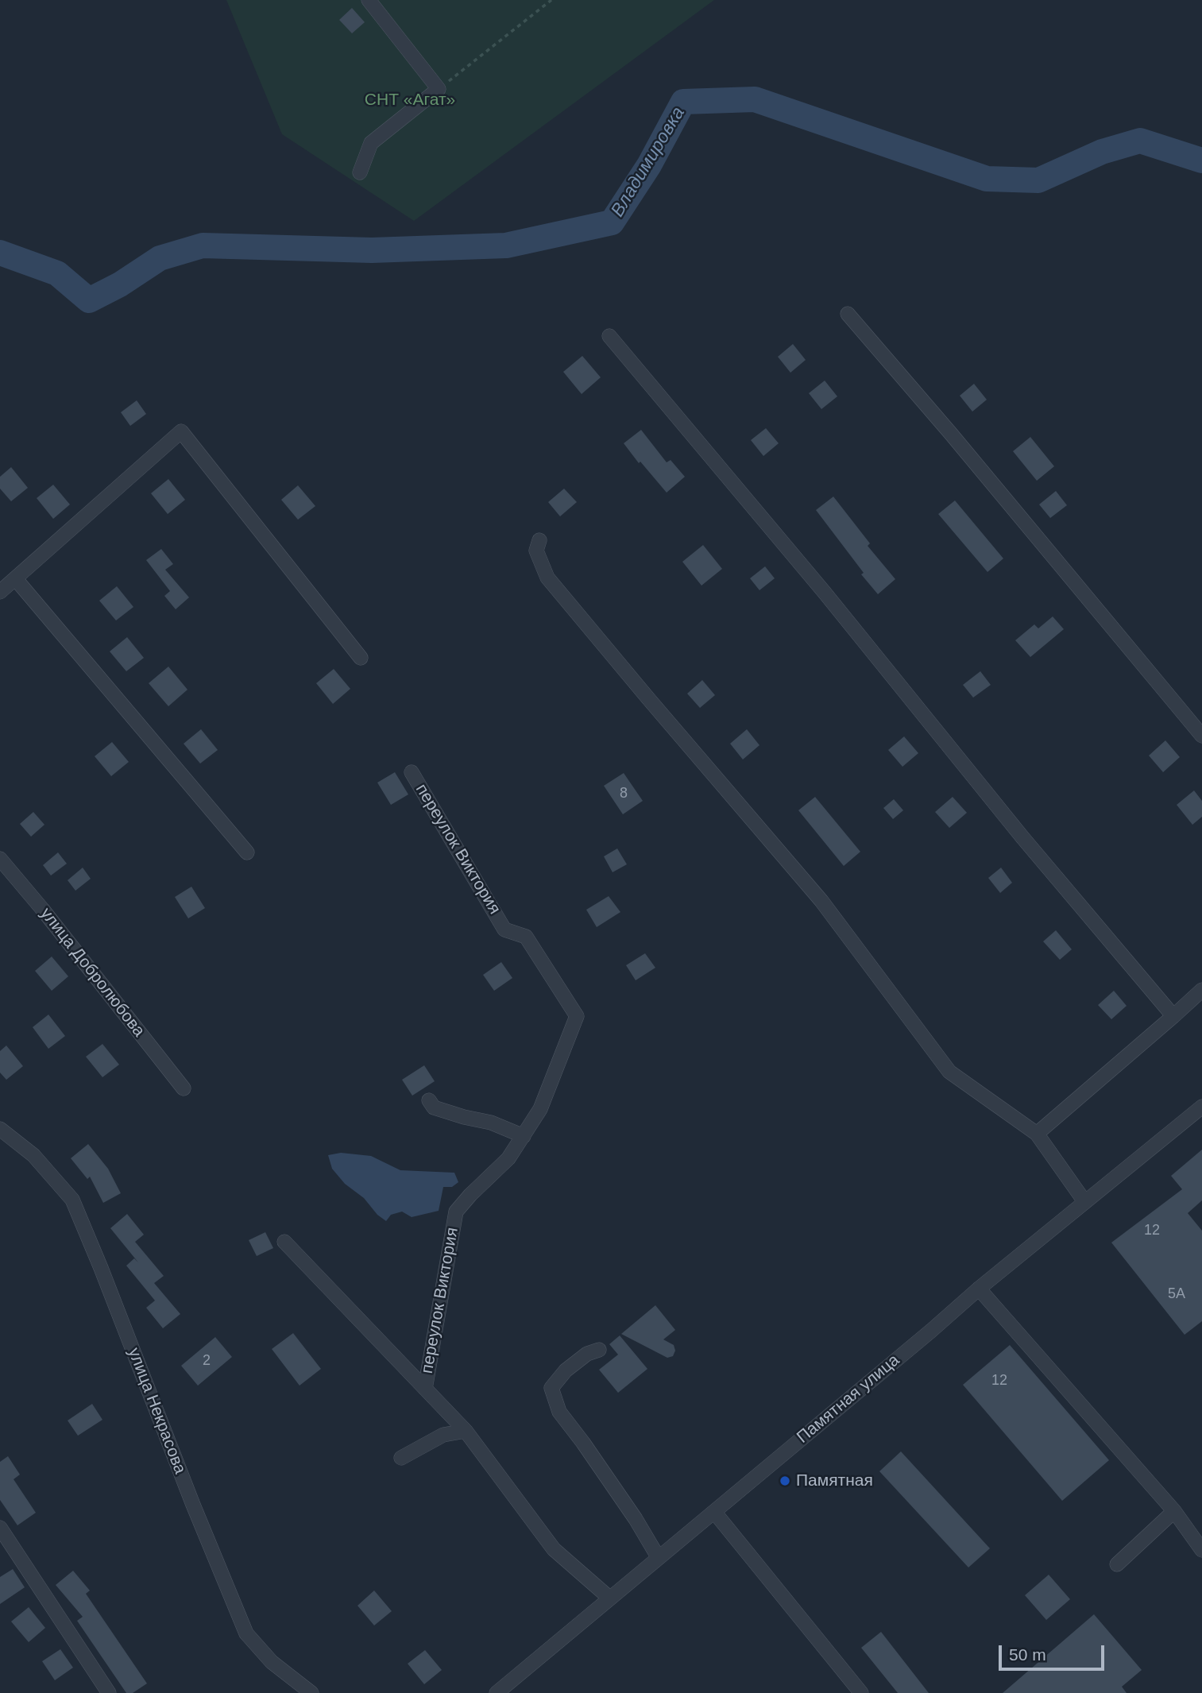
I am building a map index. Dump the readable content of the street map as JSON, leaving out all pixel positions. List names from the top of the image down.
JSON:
{
  "streets": {
    "street": [
      "переулок Виктория",
      "улица Добролюбова",
      "Памятная улица",
      "улица Некрасова"
    ]
  },
  "water": ["Владимировка"],
  "parks": ["СНТ «Агат»"],
  "places": ["Памятная"],
  "house_numbers": [
    "8",
    "12",
    "5А",
    "2",
    "12"
  ],
  "scale_bar": "50 m"
}
